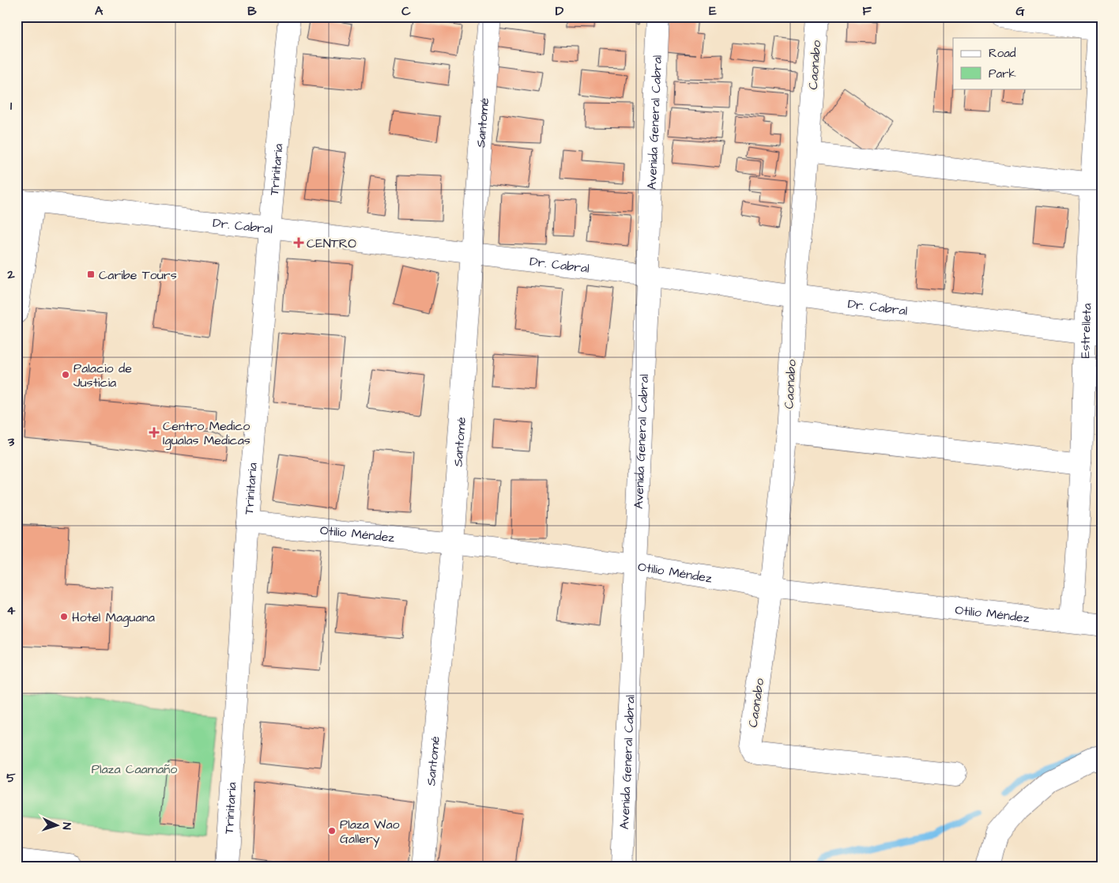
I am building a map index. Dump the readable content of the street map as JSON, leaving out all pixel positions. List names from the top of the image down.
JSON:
{
  "streets": {
    "street": [
      "Caonabo",
      "Avenida General Cabral",
      "Santomé",
      "Trinitaria",
      "Dr. Cabral",
      "Estrelleta",
      "Otilio Méndez"
    ]
  },
  "crossings": [
    ["Caonabo", "Dr. Cabral"],
    ["Caonabo", "Otilio Méndez"],
    ["Avenida General Cabral", "Dr. Cabral"],
    ["Avenida General Cabral", "Otilio Méndez"],
    ["Santomé", "Dr. Cabral"],
    ["Santomé", "Otilio Méndez"],
    ["Trinitaria", "Dr. Cabral"],
    ["Trinitaria", "Otilio Méndez"],
    ["Dr. Cabral", "Estrelleta"],
    ["Estrelleta", "Otilio Méndez"]
  ],
  "parks": ["Plaza Caamaño"],
  "places": {
    "health": ["CENTRO", "Centro Medico Igualas Medicas"],
    "transit": ["Caribe Tours"],
    "other": ["Palacio de Justicia", "Hotel Maguana", "Plaza Wao Gallery"]
  },
  "legend": ["Road", "Park"],
  "north": "right",
  "grid": {
    "columns": [
      "A",
      "B",
      "C",
      "D",
      "E",
      "F",
      "G"
    ],
    "rows": [
      "1",
      "2",
      "3",
      "4",
      "5"
    ]
  }
}
